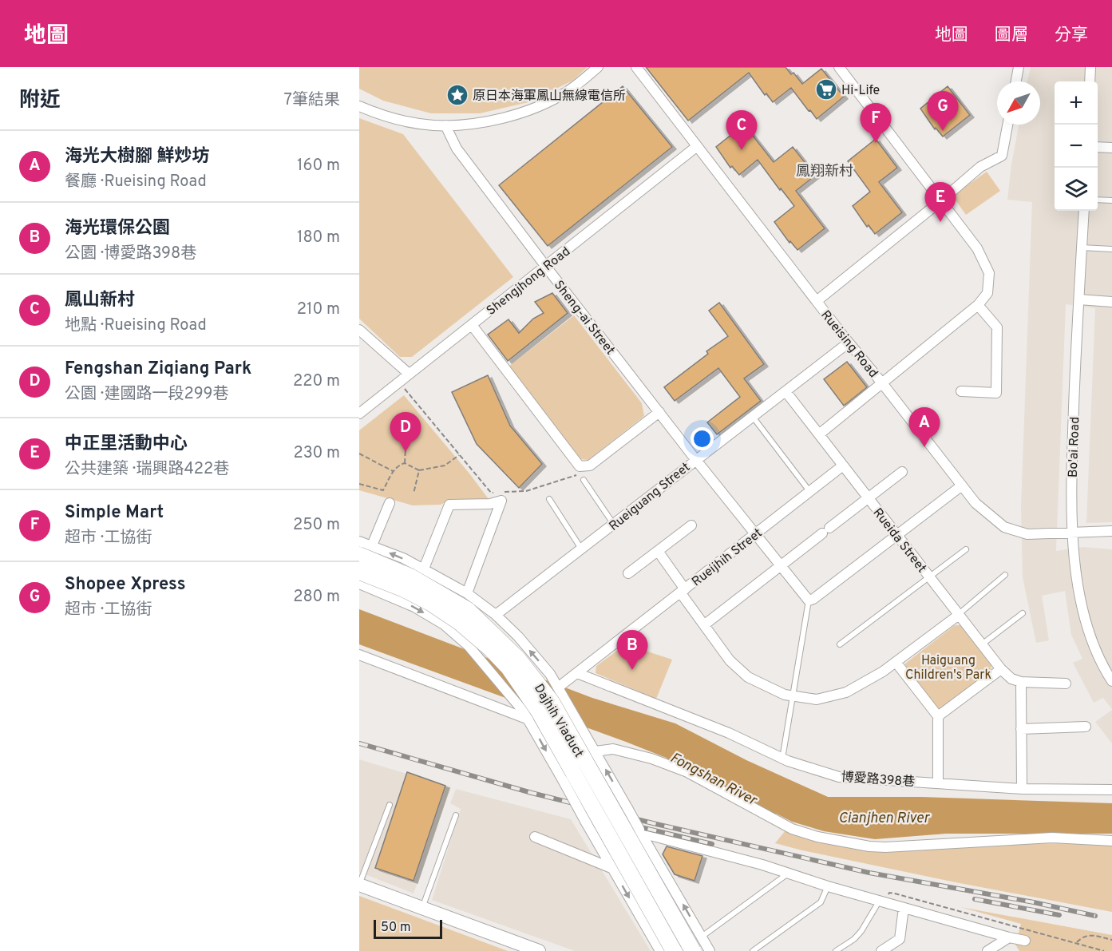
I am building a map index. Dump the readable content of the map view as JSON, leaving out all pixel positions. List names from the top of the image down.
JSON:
{
  "streets": {
    "main road": ["Dajhih Viaduct"],
    "street": [
      "Shengjhong Road",
      "Sheng-ai Street",
      "Rueising Road",
      "Bo'ai Road",
      "Rueiguang Street",
      "Rueida Street",
      "Rueijhih Street",
      "博愛路398巷"
    ]
  },
  "crossings": [
    ["Shengjhong Road", "Sheng-ai Street"],
    ["Shengjhong Road", "Rueising Road"],
    ["Sheng-ai Street", "Rueiguang Street"],
    ["Sheng-ai Street", "Rueijhih Street"],
    ["Rueising Road", "Bo'ai Road"],
    ["Rueising Road", "Rueiguang Street"],
    ["Rueiguang Street", "Rueida Street"],
    ["Rueida Street", "Rueijhih Street"]
  ],
  "districts": ["鳳翔新村"],
  "water": ["Fongshan River", "Cianjhen River"],
  "parks": ["Haiguang Children's Park"],
  "places": {
    "supermarket": ["Hi-Life"],
    "place": ["原日本海軍鳳山無線電信所"]
  },
  "scale_bar": "50 m",
  "north": "bottom left",
  "page": {
    "header": "地圖",
    "nav": ["地圖", "圖層", "分享"],
    "heading": ["附近", "7筆結果"],
    "map_buttons": ["+", "−"],
    "pins": [
      "G",
      "F",
      "C",
      "E",
      "A",
      "D",
      "B"
    ],
    "list": [
      {
        "mark": "A",
        "name": "海光大樹腳 鮮炒坊",
        "note": "餐廳 · Rueising Road",
        "value": "160 m"
      },
      {
        "mark": "B",
        "name": "海光環保公園",
        "note": "公園 · 博愛路398巷",
        "value": "180 m"
      },
      {
        "mark": "C",
        "name": "鳳山新村",
        "note": "地點 · Rueising Road",
        "value": "210 m"
      },
      {
        "mark": "D",
        "name": "Fengshan Ziqiang Park",
        "note": "公園 · 建國路一段299巷",
        "value": "220 m"
      },
      {
        "mark": "E",
        "name": "中正里活動中心",
        "note": "公共建築 · 瑞興路422巷",
        "value": "230 m"
      },
      {
        "mark": "F",
        "name": "Simple Mart",
        "note": "超市 · 工協街",
        "value": "250 m"
      },
      {
        "mark": "G",
        "name": "Shopee Xpress",
        "note": "超市 · 工協街",
        "value": "280 m"
      }
    ],
    "scale": "50 m"
  }
}
